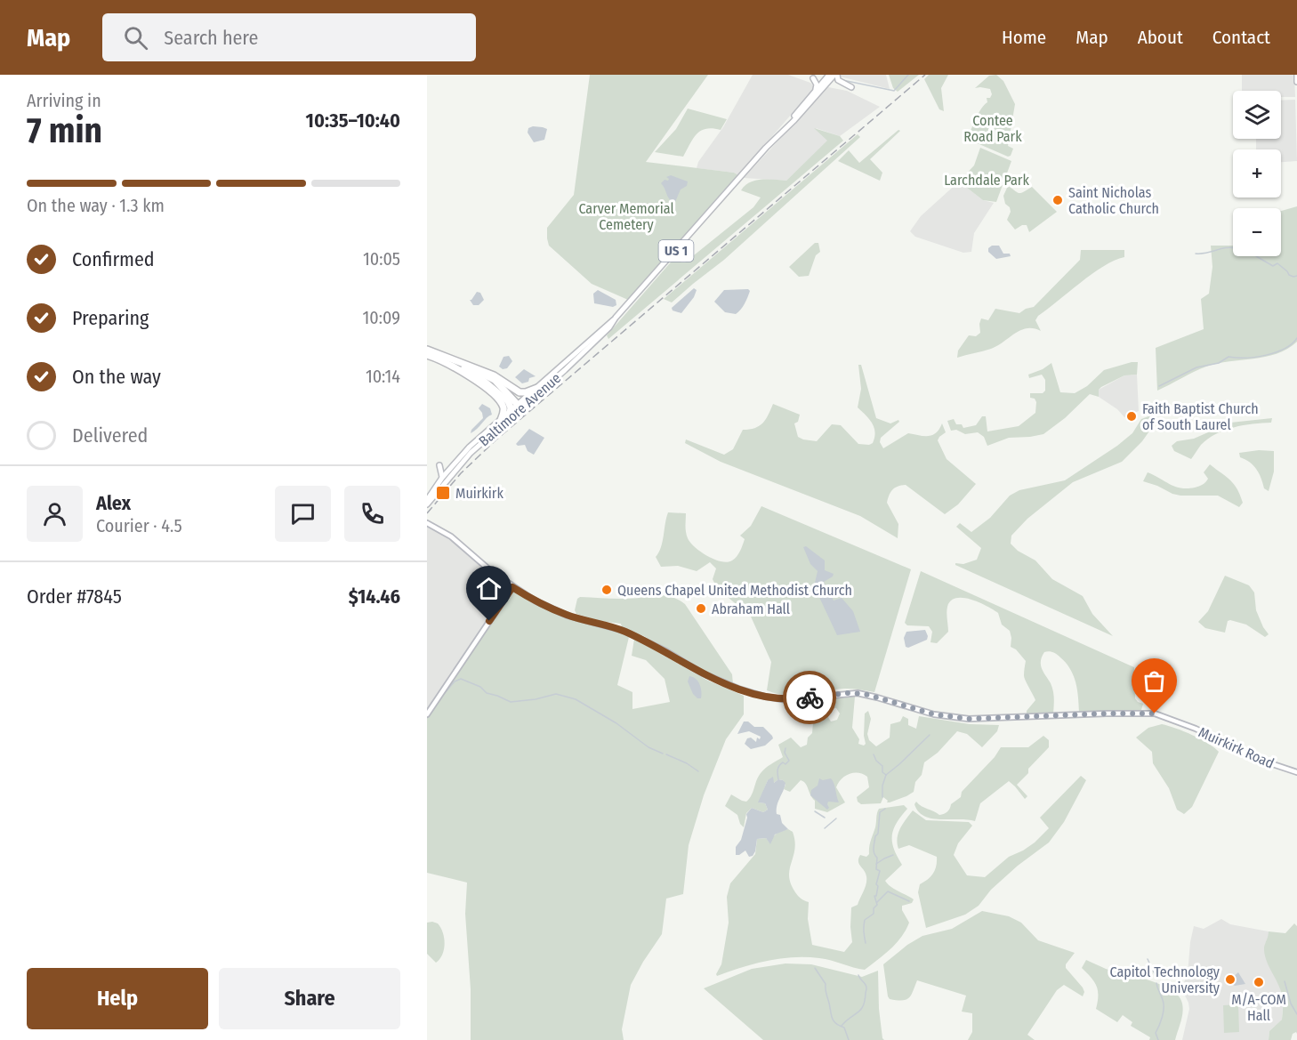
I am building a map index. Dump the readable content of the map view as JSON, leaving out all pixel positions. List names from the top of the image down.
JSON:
{
  "streets": {
    "main road": ["US 1", "Baltimore Avenue", "Muirkirk Road"]
  },
  "parks": ["Contee Road Park", "Larchdale Park", "Carver Memorial Cemetery"],
  "places": {
    "other": [
      "Saint Nicholas Catholic Church",
      "Faith Baptist Church of South Laurel",
      "Queens Chapel United Methodist Church",
      "Abraham Hall",
      "Capitol Technology University",
      "M/A-COM Hall"
    ],
    "transit": ["Muirkirk"]
  },
  "page": {
    "header": "Map",
    "search": "Search here",
    "nav": [
      "Home",
      "Map",
      "About",
      "Contact"
    ],
    "heading": ["7 min", "Arriving in", "10:35–10:40"],
    "panel": [
      "Alex",
      "Courier · 4.5",
      "Order #7845",
      "$14.46"
    ],
    "map_buttons": ["+", "−"],
    "bar": "On the way · 1.3 km",
    "list": [
      ["Confirmed", "10:05"],
      ["Preparing", "10:09"],
      ["On the way", "10:14"],
      "Delivered"
    ],
    "buttons": ["Help", "Share"]
  }
}
